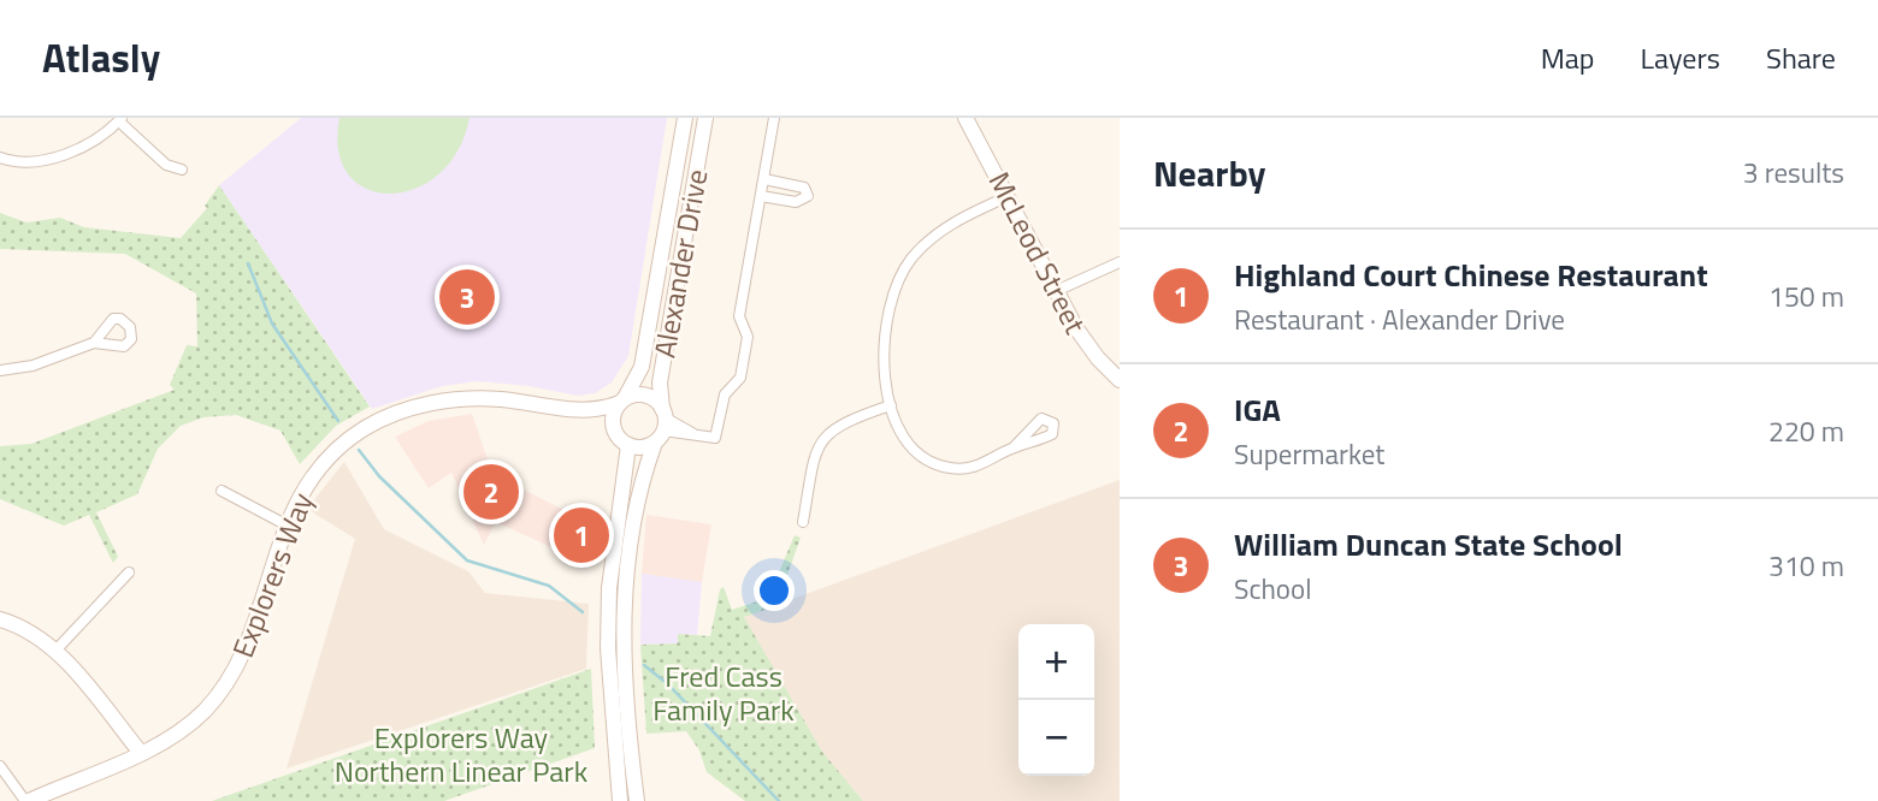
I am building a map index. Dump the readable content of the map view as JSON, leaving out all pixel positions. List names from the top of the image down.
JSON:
{
  "streets": {
    "main road": ["McLeod Street", "Alexander Drive", "Explorers Way"]
  },
  "crossings": [
    ["Alexander Drive", "Explorers Way"]
  ],
  "parks": ["Fred Cass Family Park", "Explorers Way Northern Linear Park"],
  "page": {
    "header": "Atlasly",
    "nav": ["Map", "Layers", "Share"],
    "heading": ["Nearby", "3 results"],
    "list": [
      {
        "mark": "1",
        "name": "Highland Court Chinese Restaurant",
        "note": "Restaurant · Alexander Drive",
        "value": "150 m"
      },
      {
        "mark": "2",
        "name": "IGA",
        "note": "Supermarket",
        "value": "220 m"
      },
      {
        "mark": "3",
        "name": "William Duncan State School",
        "note": "School",
        "value": "310 m"
      }
    ],
    "pins": ["3", "2", "1"],
    "map_buttons": ["+", "−"]
  }
}
